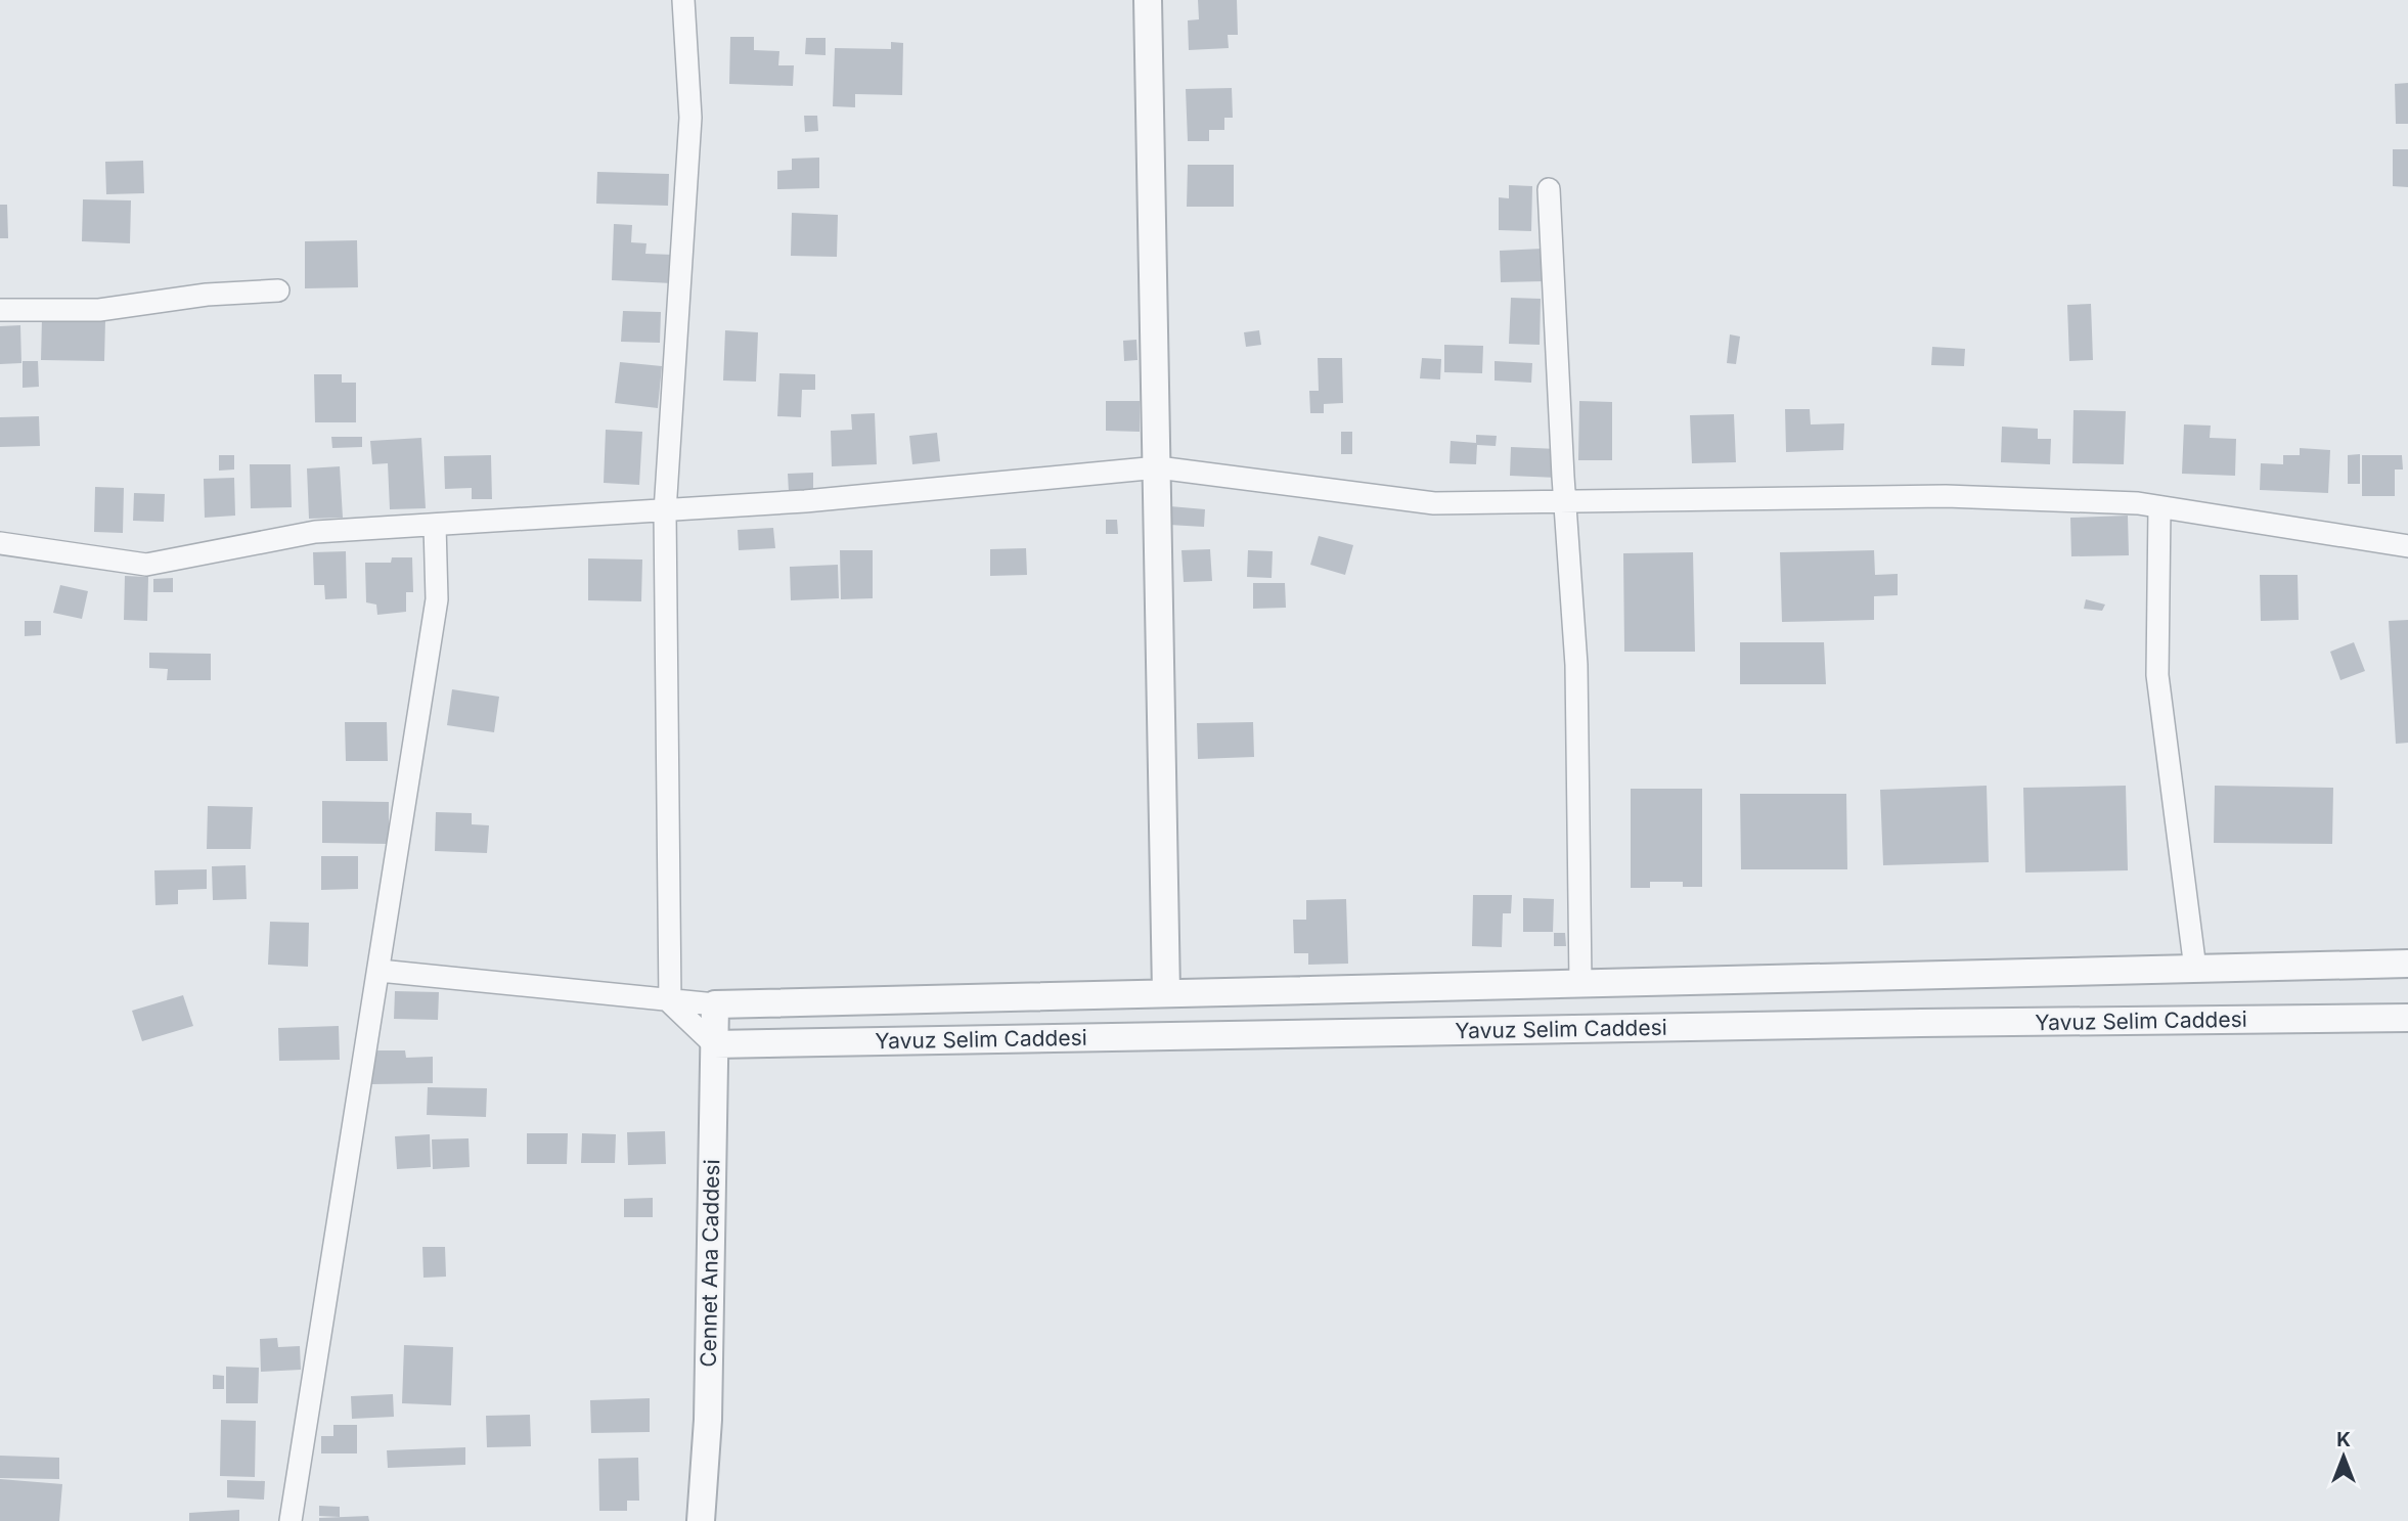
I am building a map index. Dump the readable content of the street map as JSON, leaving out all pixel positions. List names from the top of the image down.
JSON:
{
  "streets": {
    "street": ["Yavuz Selim Caddesi", "Cennet Ana Caddesi"]
  },
  "crossings": [
    ["Yavuz Selim Caddesi", "Cennet Ana Caddesi"]
  ],
  "north": "top"
}
